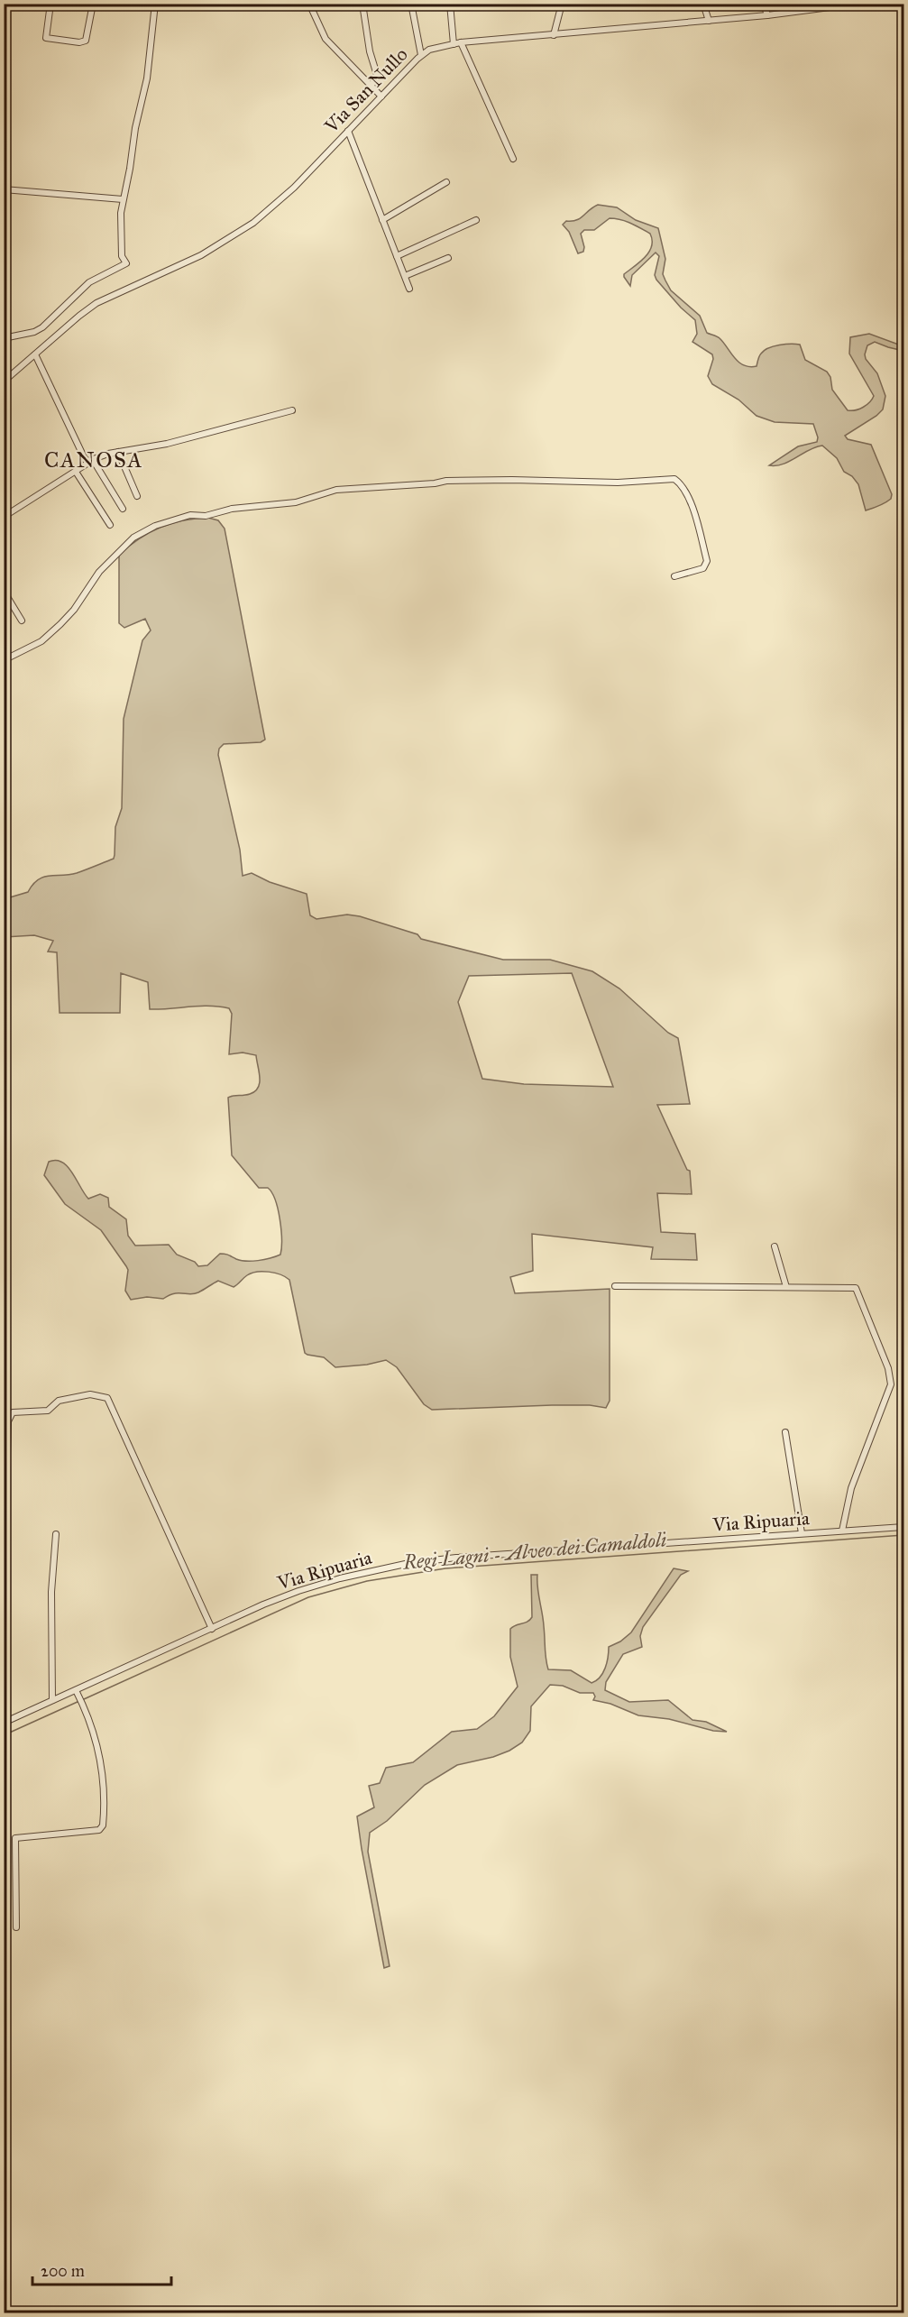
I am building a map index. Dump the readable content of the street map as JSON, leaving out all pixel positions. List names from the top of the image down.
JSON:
{
  "streets": {
    "street": ["Via San Nullo", "Via Ripuaria"]
  },
  "districts": ["CANOSA"],
  "water": ["Regi Lagni - Alveo dei Camaldoli"],
  "scale_bar": "200 m"
}
